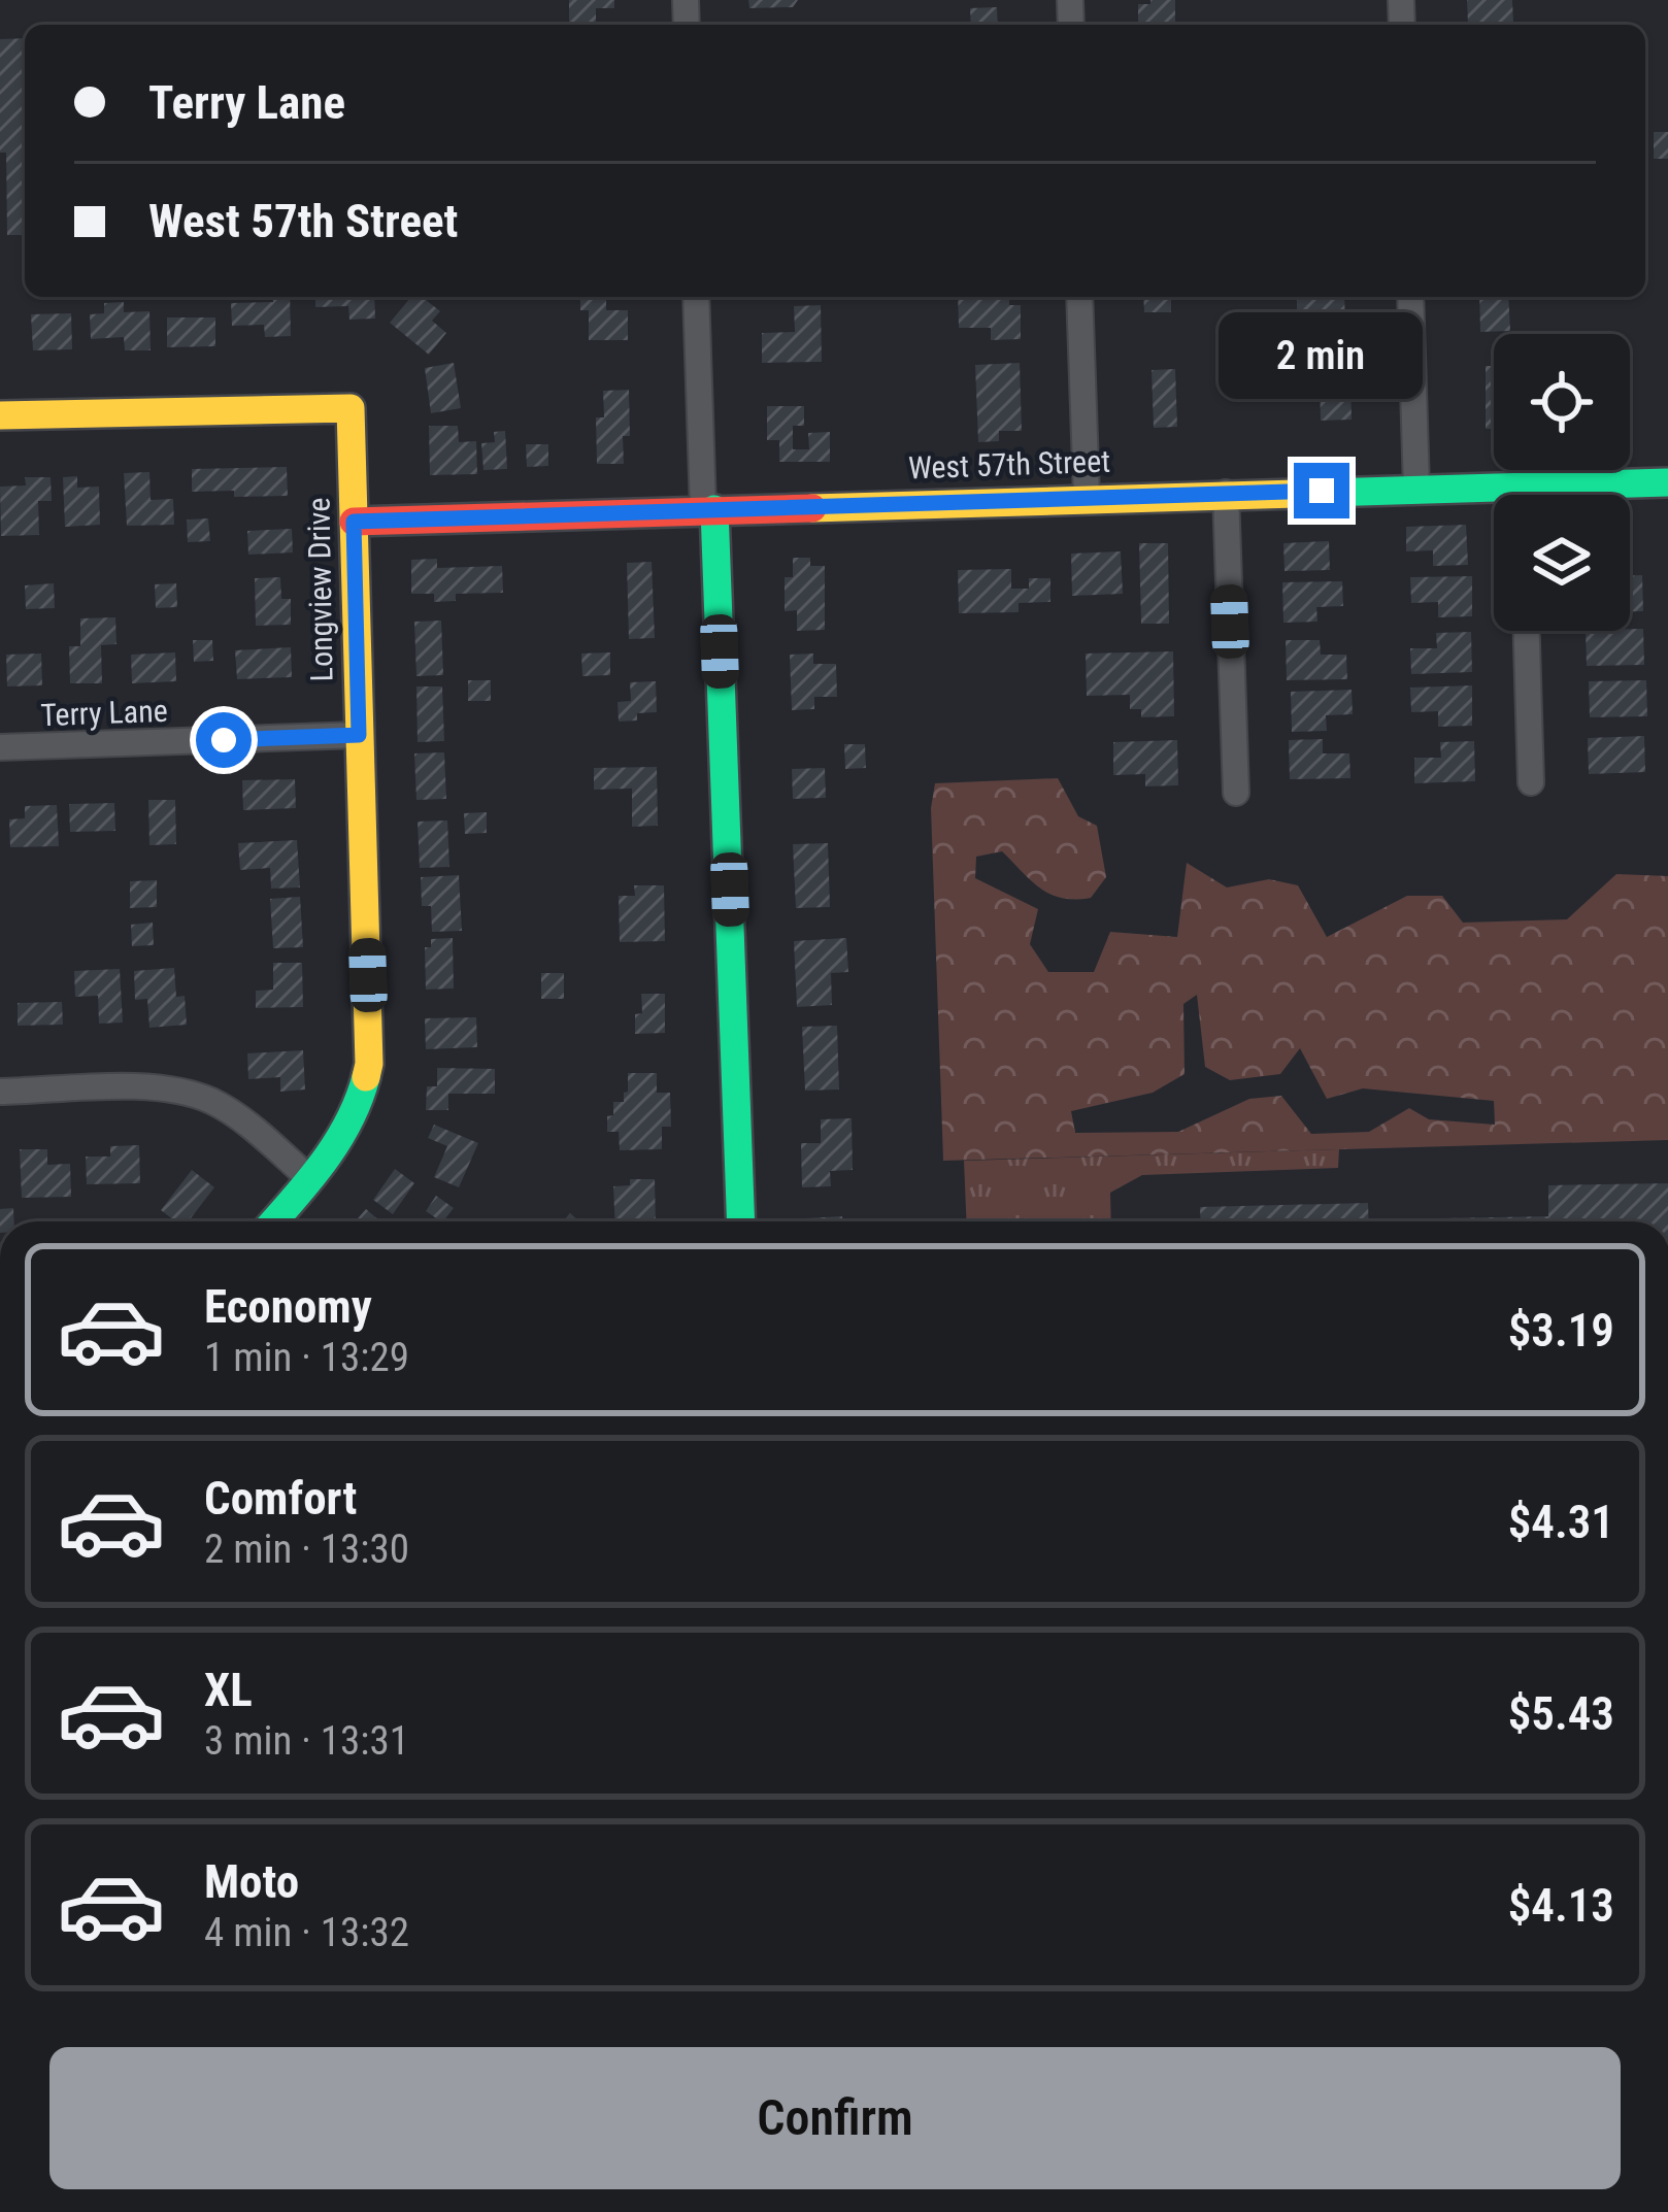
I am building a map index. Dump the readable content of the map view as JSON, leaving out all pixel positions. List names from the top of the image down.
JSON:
{
  "streets": {
    "street": ["West 57th Street", "Longview Drive", "Terry Lane"]
  },
  "crossings": [
    ["West 57th Street", "Longview Drive"],
    ["Longview Drive", "Terry Lane"]
  ],
  "page": {
    "banner": ["Terry Lane", "West 57th Street"],
    "bubble": "2 min",
    "list": [
      {
        "name": "Economy",
        "note": "1 min · 13:29",
        "value": "$3.19"
      },
      {
        "name": "Comfort",
        "note": "2 min · 13:30",
        "value": "$4.31"
      },
      {
        "name": "XL",
        "note": "3 min · 13:31",
        "value": "$5.43"
      },
      {
        "name": "Moto",
        "note": "4 min · 13:32",
        "value": "$4.13"
      }
    ],
    "buttons": "Confirm"
  }
}
